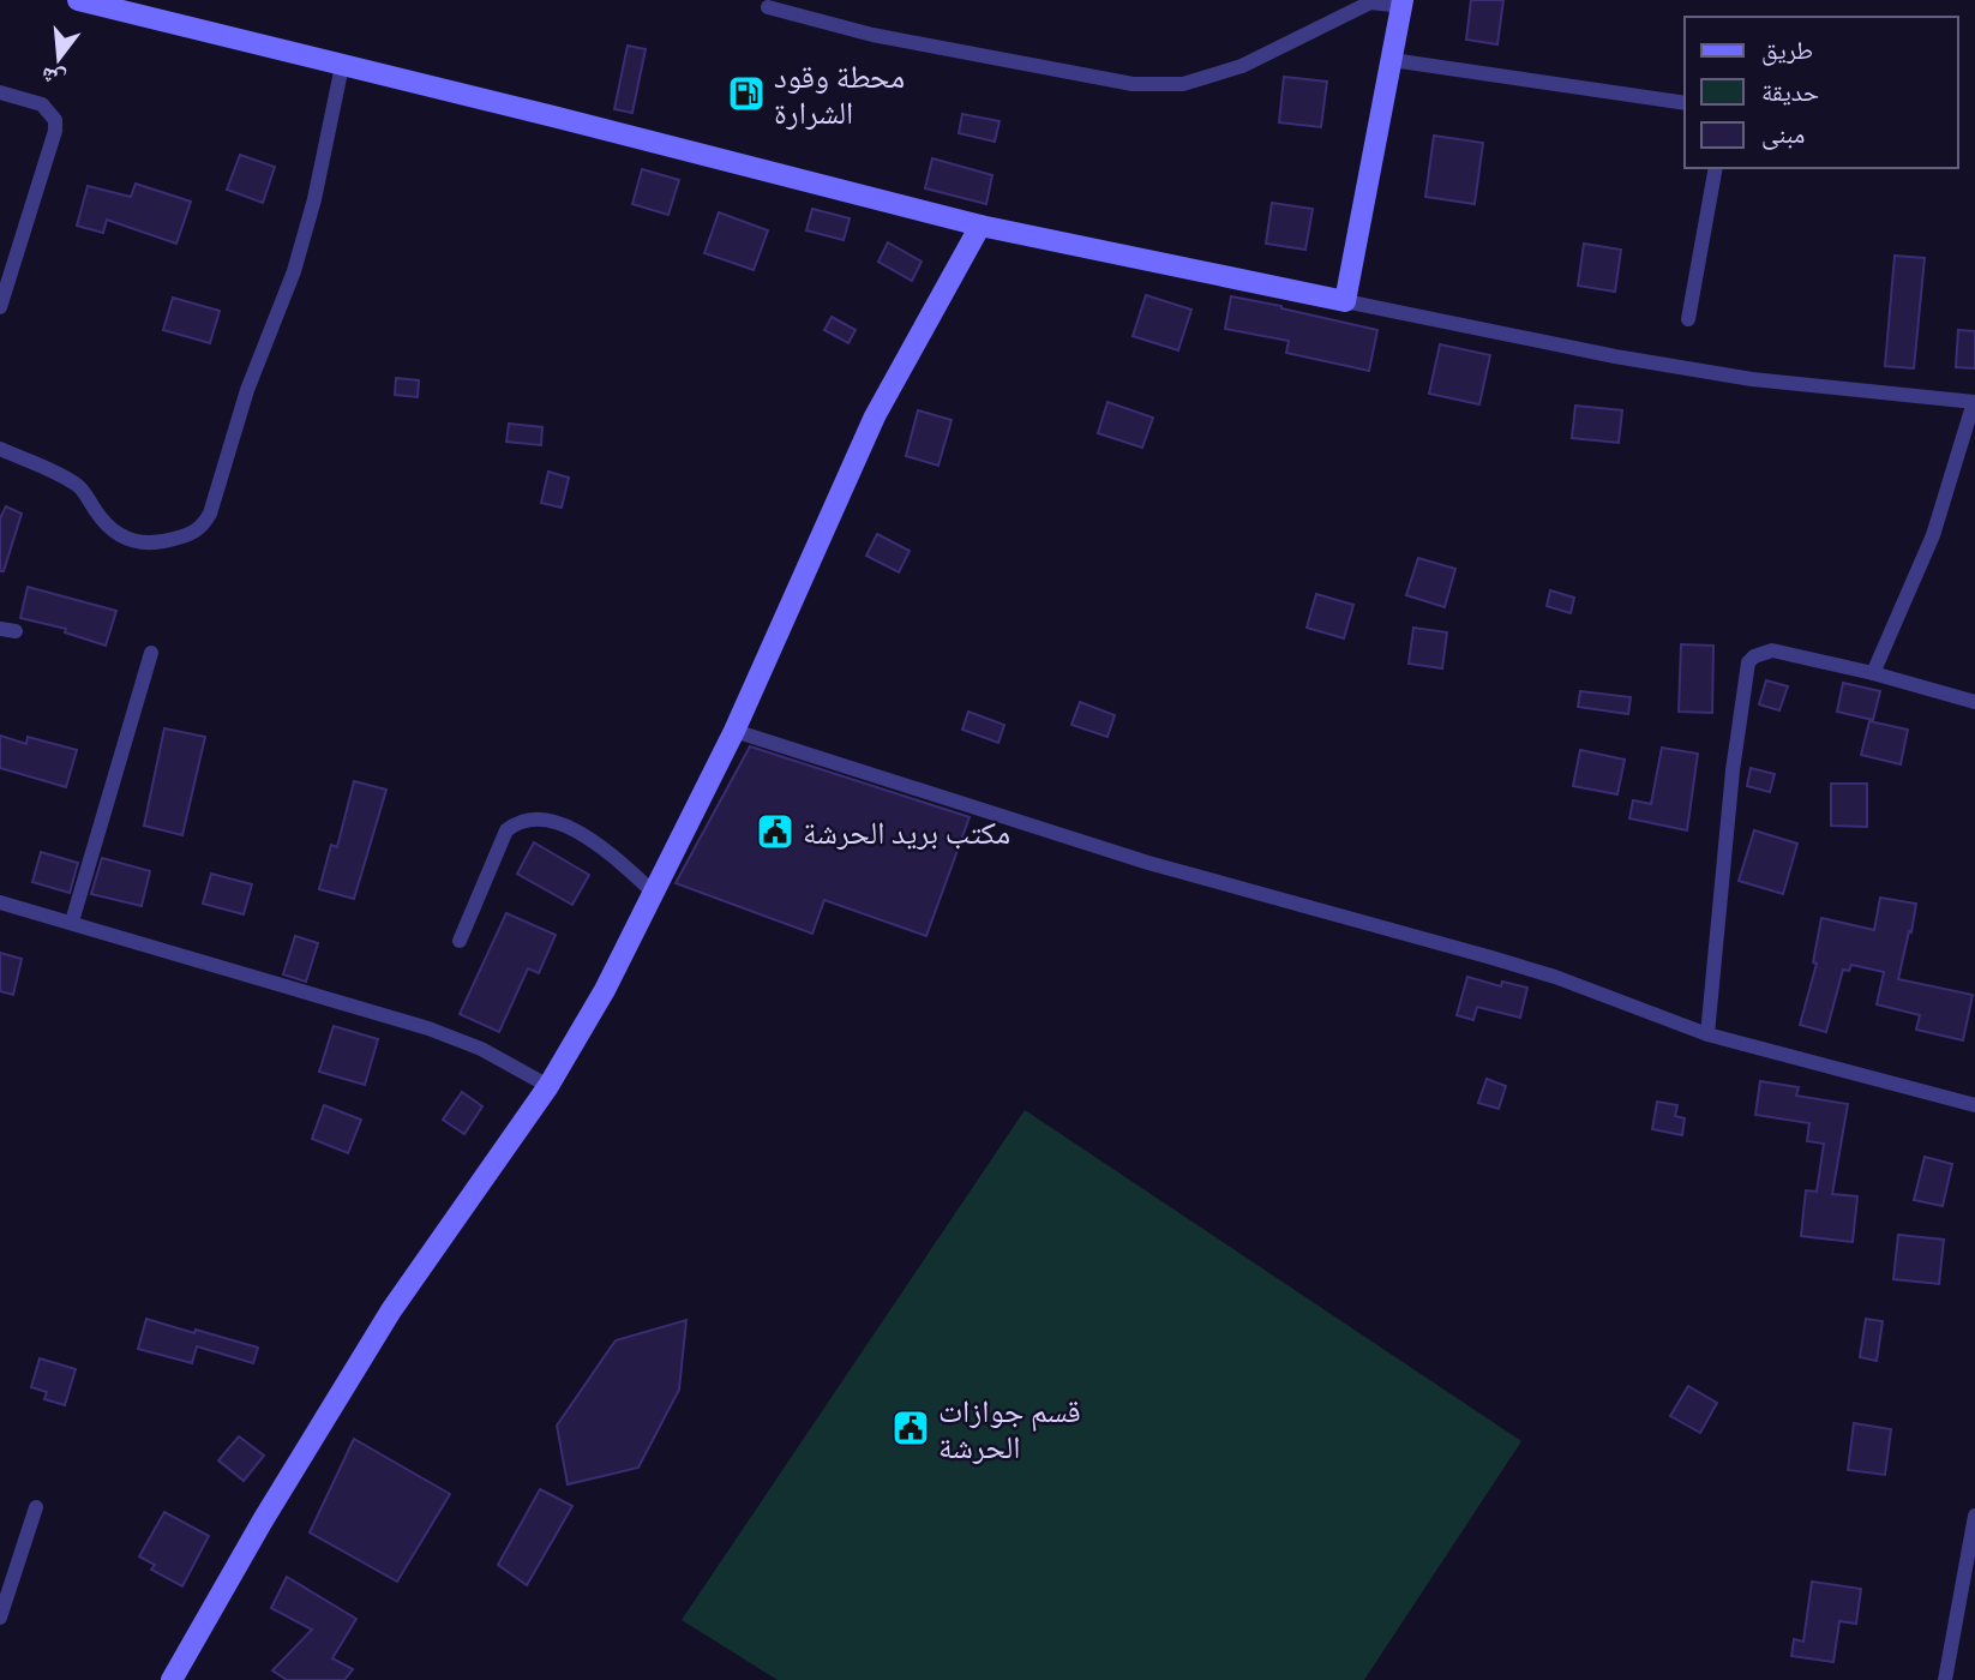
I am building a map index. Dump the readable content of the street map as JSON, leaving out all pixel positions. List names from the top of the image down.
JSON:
{
  "places": {
    "fuel station": ["محطة وقود الشرارة"],
    "public building": ["مكتب بريد الحرشة", "قسم جوازات الحرشة"]
  },
  "legend": ["طريق", "حديقة", "مبنى"],
  "north": "bottom"
}
